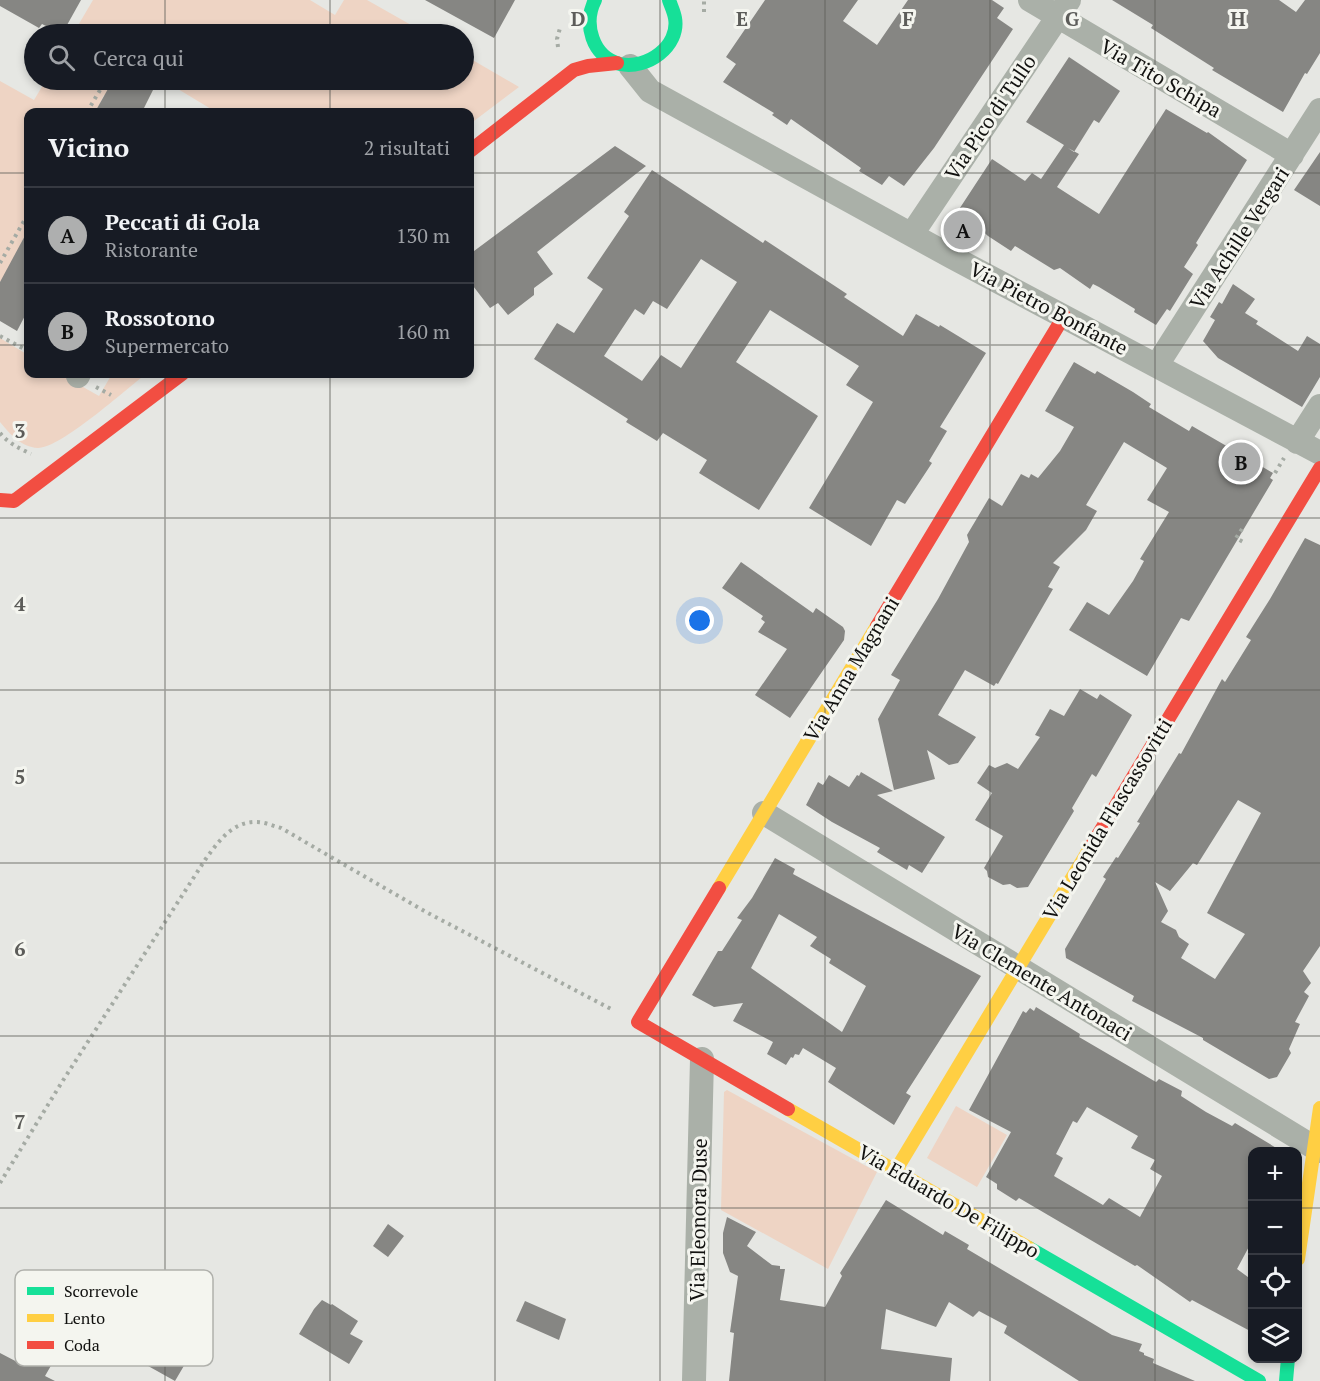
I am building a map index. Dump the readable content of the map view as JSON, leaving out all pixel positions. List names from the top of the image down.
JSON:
{
  "streets": {
    "street": [
      "Via Tito Schipa",
      "Via Pico di Tullo",
      "Via Achille Vergari",
      "Via Pietro Bonfante",
      "Via Anna Magnani",
      "Via Leonida Flascassovitti",
      "Via Clemente Antonaci",
      "Via Eduardo De Filippo",
      "Via Eleonora Duse"
    ]
  },
  "crossings": [
    ["Via Tito Schipa", "Via Pico di Tullo"],
    ["Via Tito Schipa", "Via Achille Vergari"],
    ["Via Pico di Tullo", "Via Pietro Bonfante"],
    ["Via Achille Vergari", "Via Pietro Bonfante"],
    ["Via Pietro Bonfante", "Via Anna Magnani"],
    ["Via Anna Magnani", "Via Clemente Antonaci"],
    ["Via Anna Magnani", "Via Eduardo De Filippo"],
    ["Via Leonida Flascassovitti", "Via Clemente Antonaci"],
    ["Via Leonida Flascassovitti", "Via Eduardo De Filippo"],
    ["Via Eduardo De Filippo", "Via Eleonora Duse"]
  ],
  "legend": ["Scorrevole", "Lento", "Coda"],
  "page": {
    "search": "Cerca qui",
    "heading": ["Vicino", "2 risultati"],
    "list": [
      {
        "mark": "A",
        "name": "Peccati di Gola",
        "note": "Ristorante",
        "value": "130 m"
      },
      {
        "mark": "B",
        "name": "Rossotono",
        "note": "Supermercato",
        "value": "160 m"
      }
    ],
    "pins": ["A", "B"],
    "map_buttons": ["+", "−"]
  },
  "grid": {
    "columns": [
      "D",
      "E",
      "F",
      "G",
      "H"
    ],
    "rows": [
      "3",
      "4",
      "5",
      "6",
      "7"
    ]
  }
}
